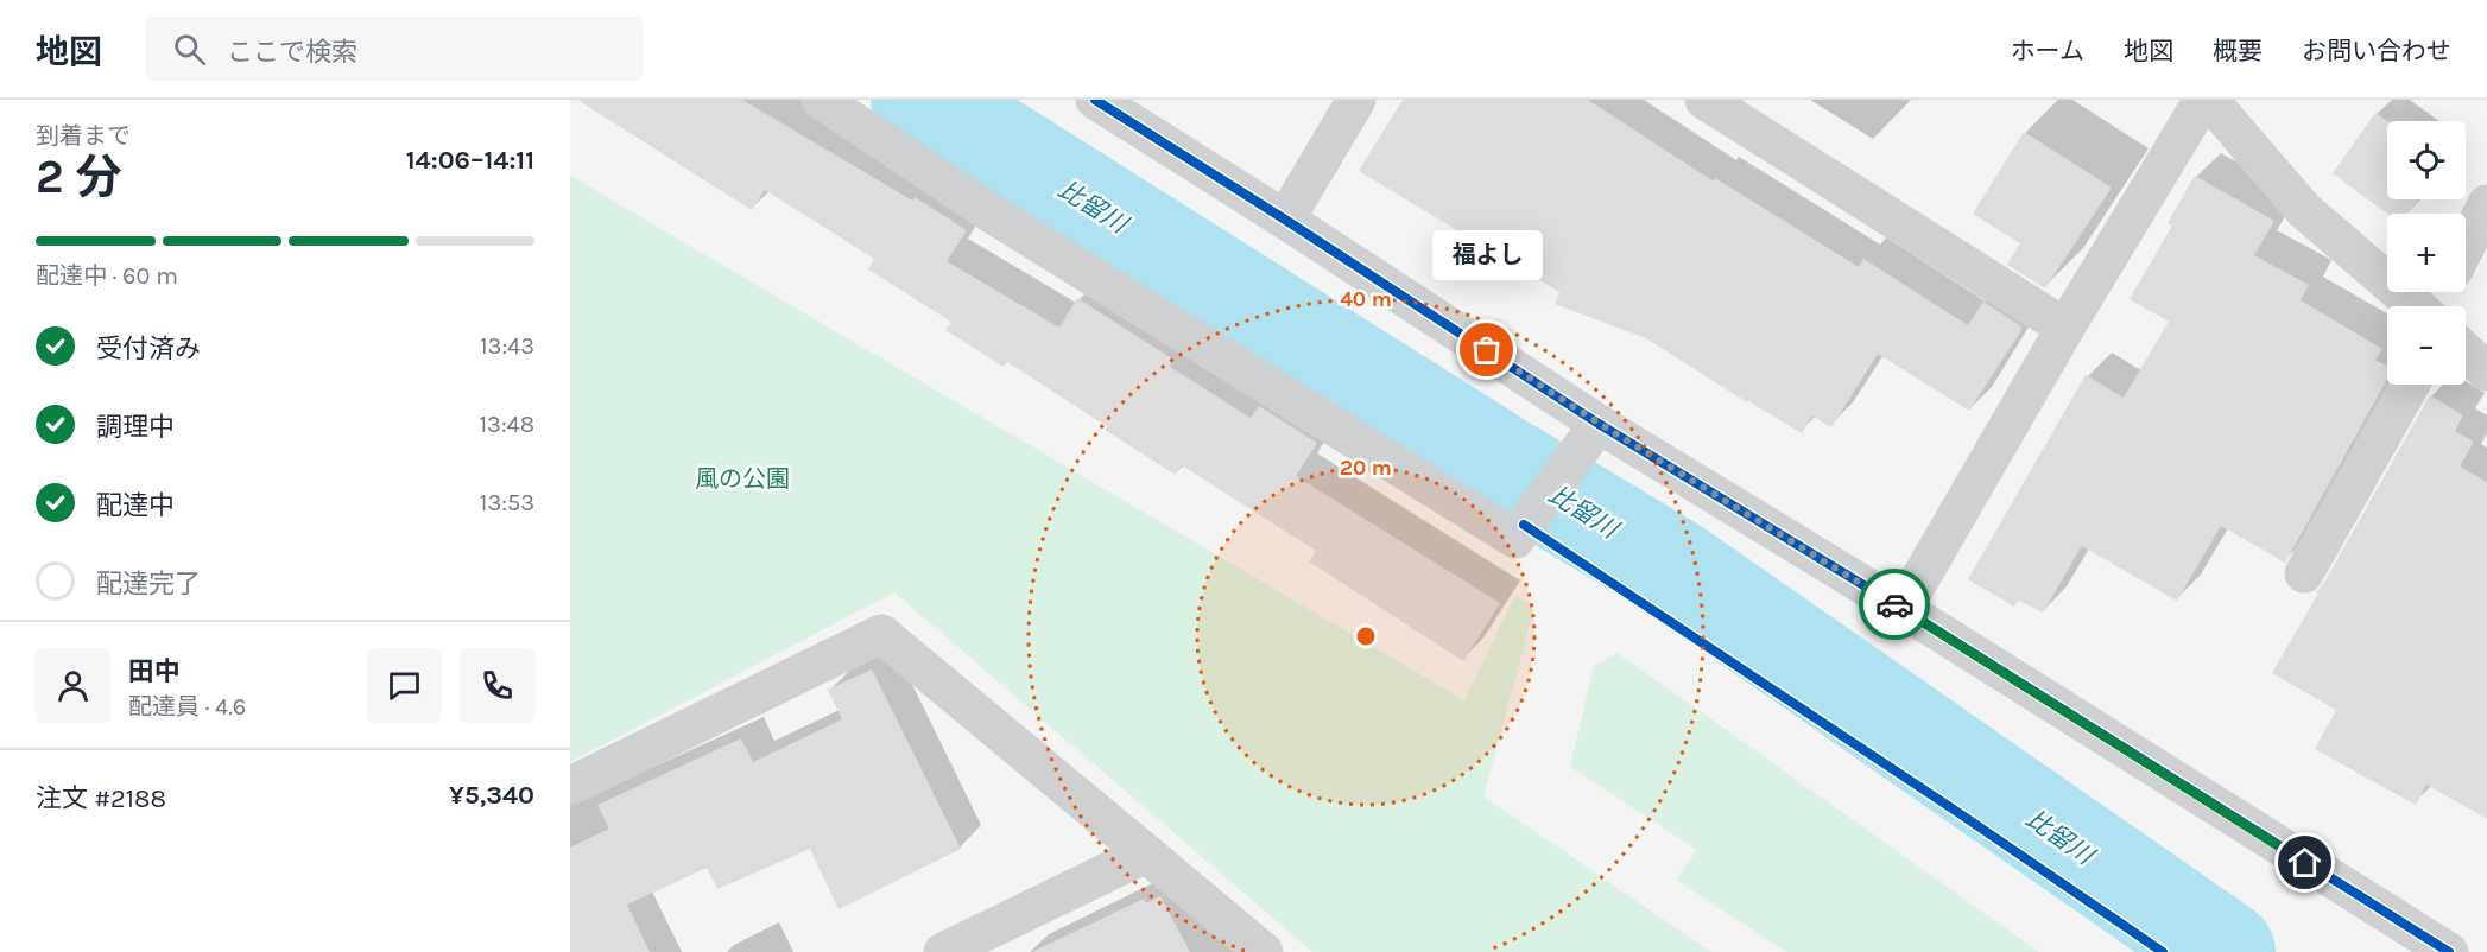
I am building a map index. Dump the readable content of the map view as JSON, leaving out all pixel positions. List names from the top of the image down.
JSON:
{
  "water": ["比留川"],
  "parks": ["風の公園"],
  "places": ["福よし"],
  "page": {
    "header": "地図",
    "search": "ここで検索",
    "nav": [
      "ホーム",
      "地図",
      "概要",
      "お問い合わせ"
    ],
    "heading": ["2 分", "到着まで", "14:06–14:11"],
    "panel": [
      "田中",
      "配達員 · 4.6",
      "注文 #2188",
      "¥5,340"
    ],
    "map_buttons": ["+", "−"],
    "bar": "配達中 · 60 m",
    "bubble": "福よし",
    "list": [
      ["受付済み", "13:43"],
      ["調理中", "13:48"],
      ["配達中", "13:53"],
      "配達完了"
    ]
  },
  "rings": ["40 m", "20 m"]
}
